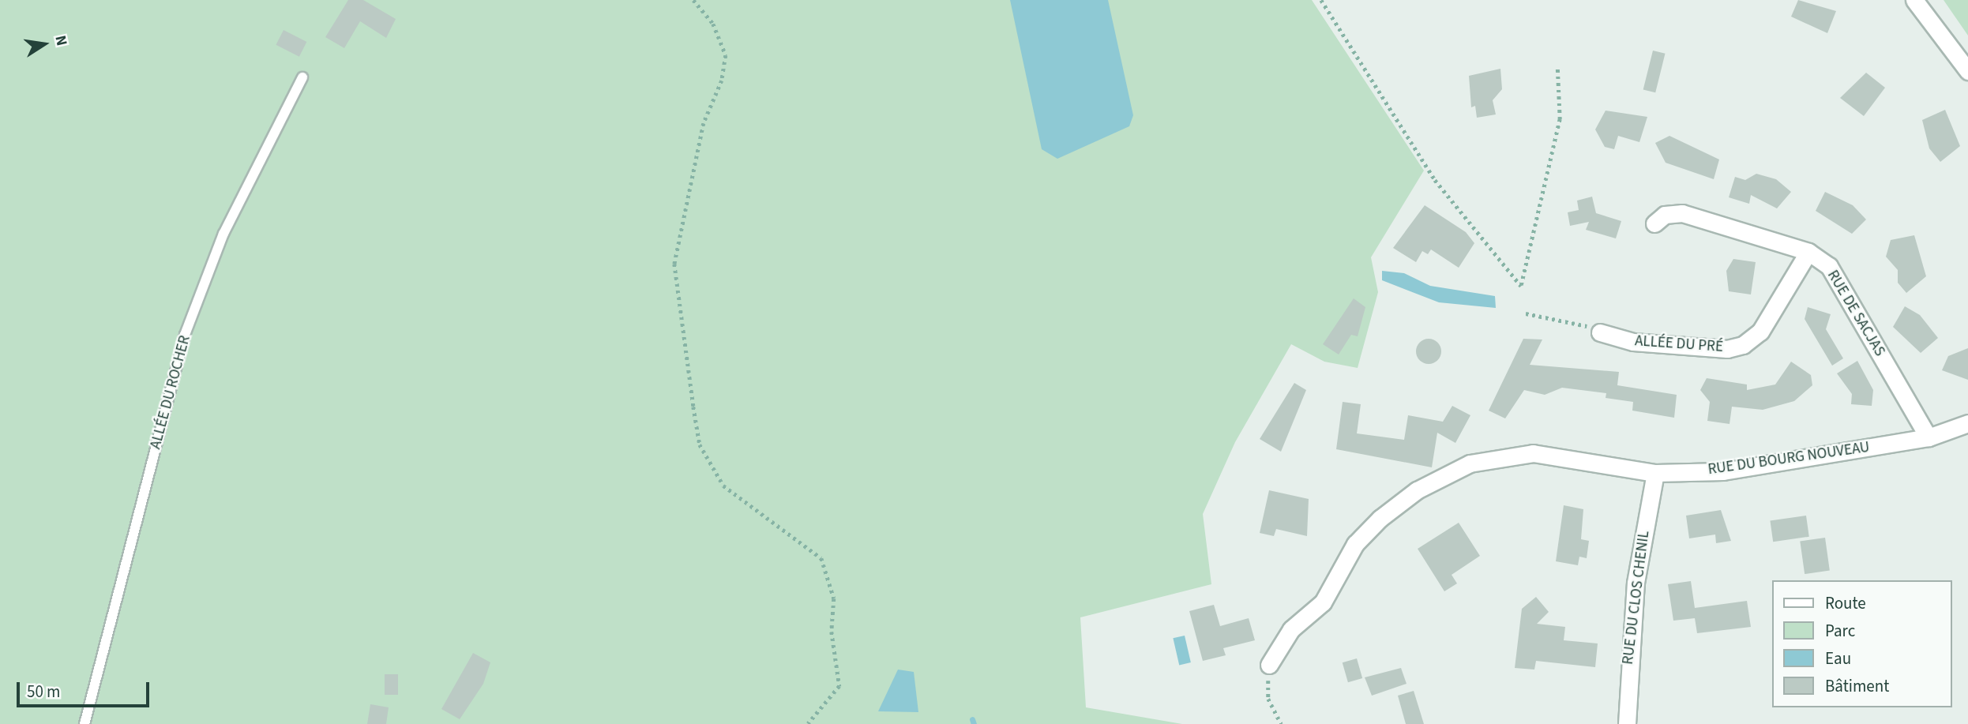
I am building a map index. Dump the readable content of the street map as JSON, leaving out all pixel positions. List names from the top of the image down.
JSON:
{
  "streets": {
    "street": [
      "RUE DE SACJAS",
      "ALLÉE DU PRÉ",
      "RUE DU BOURG NOUVEAU",
      "RUE DU CLOS CHENIL"
    ],
    "lane": ["ALLÉE DU ROCHER"]
  },
  "crossings": [
    ["RUE DE SACJAS", "ALLÉE DU PRÉ"],
    ["RUE DE SACJAS", "RUE DU BOURG NOUVEAU"],
    ["RUE DU BOURG NOUVEAU", "RUE DU CLOS CHENIL"]
  ],
  "legend": [
    "Route",
    "Parc",
    "Eau",
    "Bâtiment"
  ],
  "scale_bar": "50 m",
  "north": "right"
}
